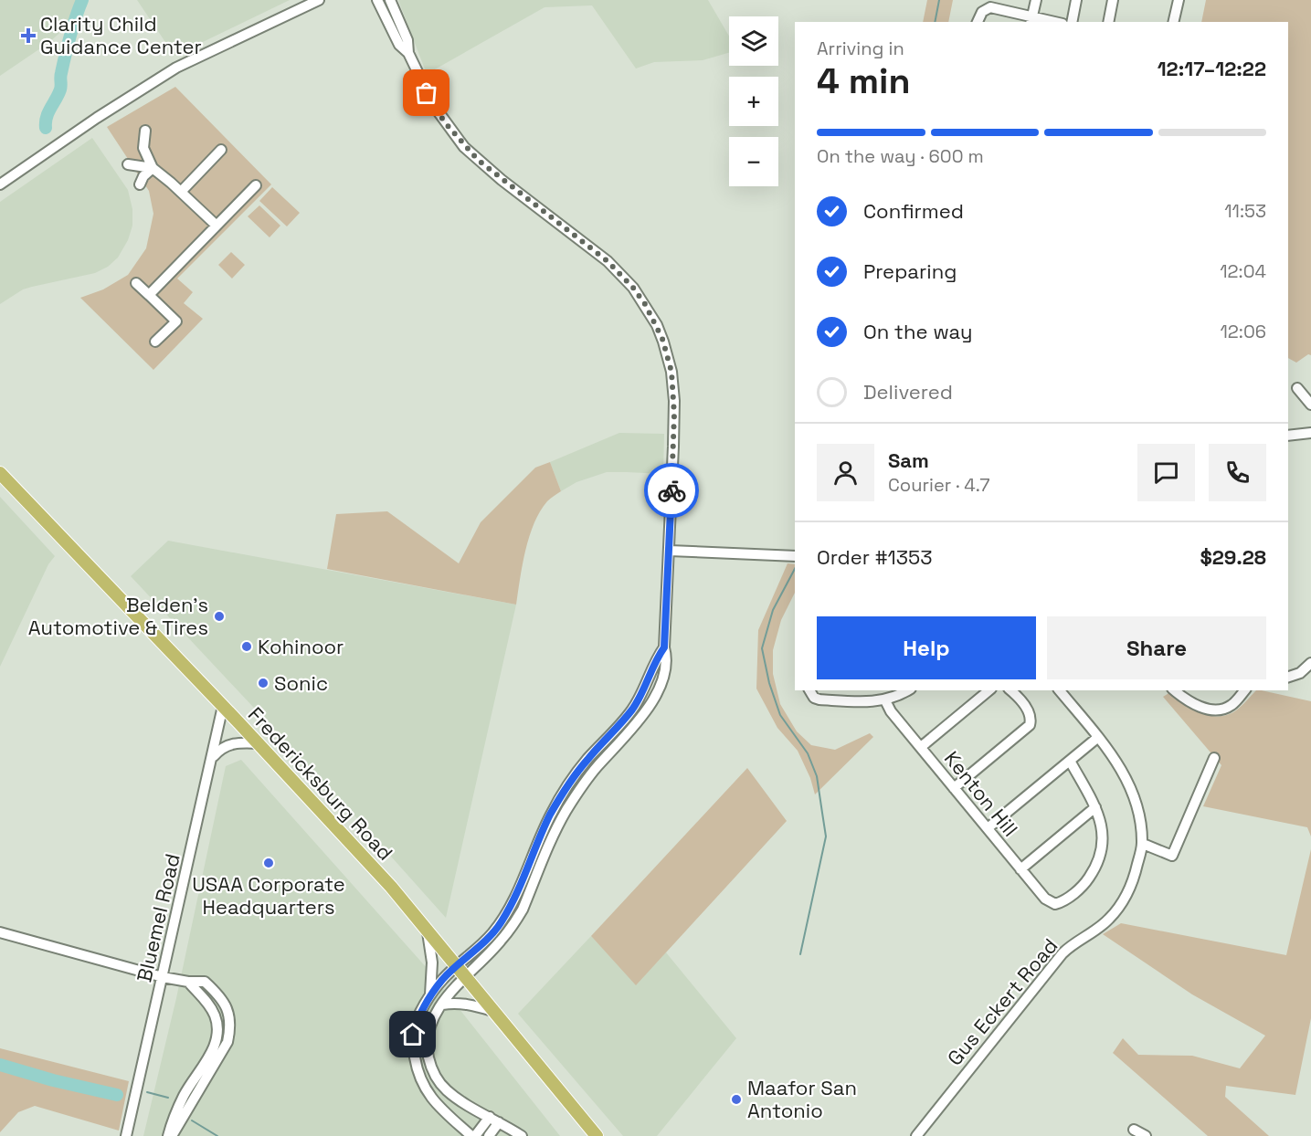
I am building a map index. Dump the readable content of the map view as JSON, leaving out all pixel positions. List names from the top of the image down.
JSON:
{
  "streets": {
    "main road": ["Fredericksburg Road"],
    "street": ["Kenton Hill", "Bluemel Road", "Gus Eckert Road"]
  },
  "crossings": [
    ["Fredericksburg Road", "Bluemel Road"]
  ],
  "places": {
    "health": ["Clarity Child Guidance Center"],
    "other": [
      "Belden's Automotive & Tires",
      "Kohinoor",
      "Sonic",
      "USAA Corporate Headquarters",
      "Maafor San Antonio"
    ]
  },
  "page": {
    "map_buttons": ["+", "−"],
    "heading": ["4 min", "Arriving in", "12:17–12:22"],
    "panel": [
      "Sam",
      "Courier · 4.7",
      "Order #1353",
      "$29.28"
    ],
    "bar": "On the way · 600 m",
    "list": [
      ["Confirmed", "11:53"],
      ["Preparing", "12:04"],
      ["On the way", "12:06"],
      "Delivered"
    ],
    "buttons": ["Help", "Share"]
  }
}
